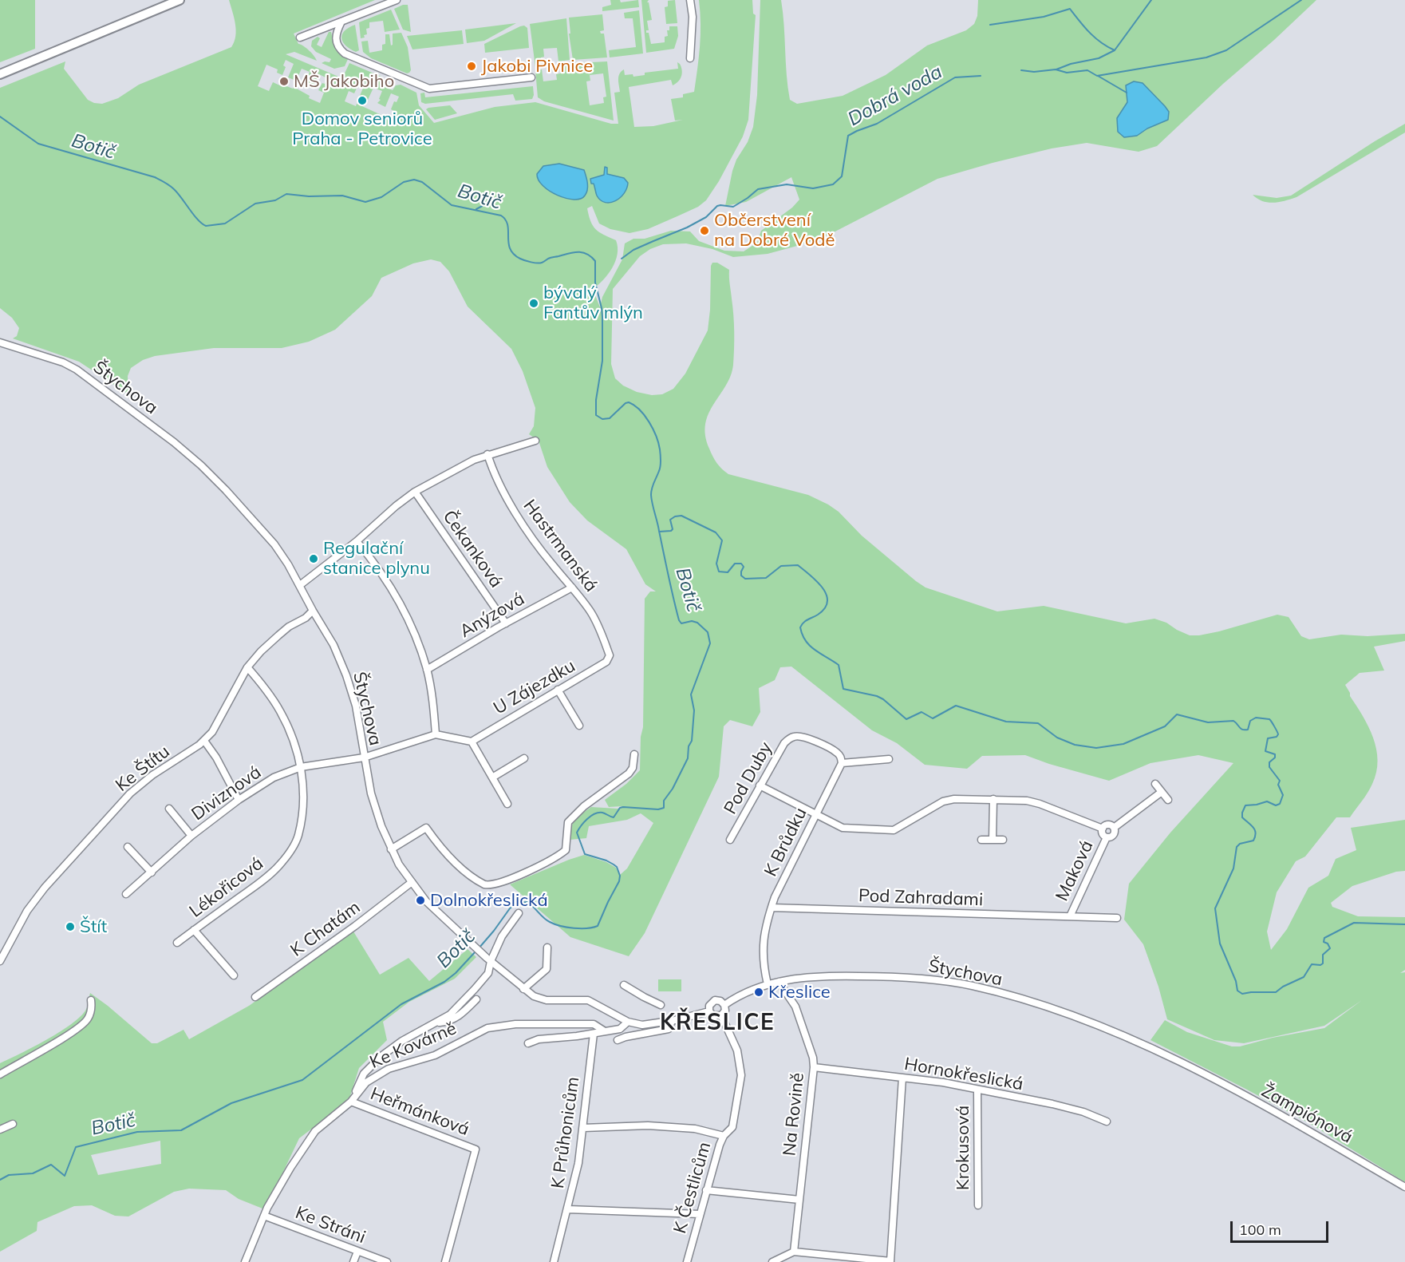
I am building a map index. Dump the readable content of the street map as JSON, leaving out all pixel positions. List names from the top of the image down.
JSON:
{
  "streets": {
    "street": [
      "Štychova",
      "Hastrmanská",
      "Čekanková",
      "Anýzová",
      "U Zájezdku",
      "Ke Štítu",
      "Pod Duby",
      "Diviznová",
      "K Brůdku",
      "Maková",
      "Lékořicová",
      "Pod Zahradami",
      "K Chatám",
      "Ke Kovárně",
      "Hornokřeslická",
      "Heřmánková",
      "Na Rovině",
      "Žampiónová",
      "K Průhonicům",
      "Krokusová",
      "K Čestlicům",
      "Ke Stráni"
    ]
  },
  "crossings": [
    ["Štychova", "Ke Štítu"],
    ["Štychova", "Diviznová"],
    ["Štychova", "K Brůdku"],
    ["Štychova", "K Chatám"],
    ["Štychova", "Na Rovině"],
    ["Štychova", "Žampiónová"],
    ["Štychova", "K Čestlicům"],
    ["Hastrmanská", "Anýzová"],
    ["Hastrmanská", "U Zájezdku"],
    ["Čekanková", "Anýzová"],
    ["Ke Štítu", "Lékořicová"],
    ["Pod Duby", "K Brůdku"],
    ["Diviznová", "Lékořicová"],
    ["K Brůdku", "Pod Zahradami"],
    ["Maková", "Pod Zahradami"],
    ["Ke Kovárně", "Heřmánková"],
    ["Ke Kovárně", "Ke Stráni"],
    ["Hornokřeslická", "Na Rovině"],
    ["Hornokřeslická", "Krokusová"]
  ],
  "districts": ["KŘESLICE"],
  "water": ["Dobrá voda", "Botič"],
  "places": [
    "Jakobi Pivnice",
    "MŠ Jakobiho",
    "Domov seniorů Praha - Petrovice",
    "Občerstvení na Dobré Vodě",
    "bývalý Fantův mlýn",
    "Regulační stanice plynu",
    "Dolnokřeslická",
    "Štít",
    "Křeslice"
  ],
  "scale_bar": "100 m"
}
